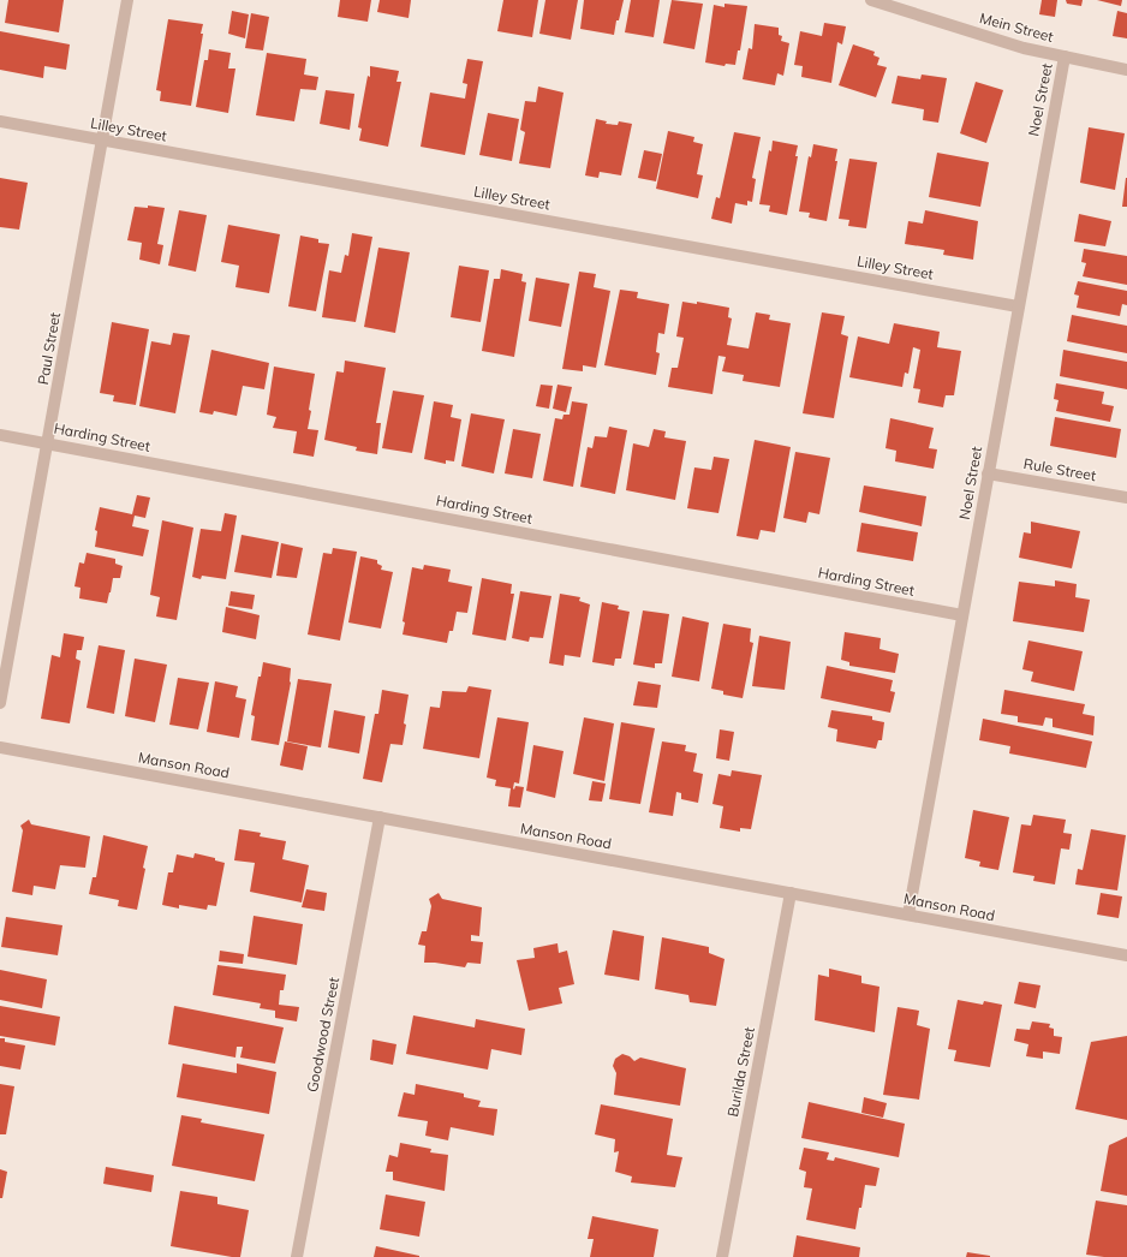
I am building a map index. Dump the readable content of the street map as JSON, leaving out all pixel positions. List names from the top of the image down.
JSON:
{
  "streets": {
    "street": [
      "Mein Street",
      "Noel Street",
      "Lilley Street",
      "Paul Street",
      "Harding Street",
      "Rule Street",
      "Manson Road",
      "Goodwood Street",
      "Burilda Street"
    ]
  },
  "crossings": [
    ["Mein Street", "Noel Street"],
    ["Noel Street", "Lilley Street"],
    ["Noel Street", "Harding Street"],
    ["Noel Street", "Rule Street"],
    ["Noel Street", "Manson Road"],
    ["Lilley Street", "Paul Street"],
    ["Paul Street", "Harding Street"],
    ["Manson Road", "Goodwood Street"],
    ["Manson Road", "Burilda Street"]
  ]
}
